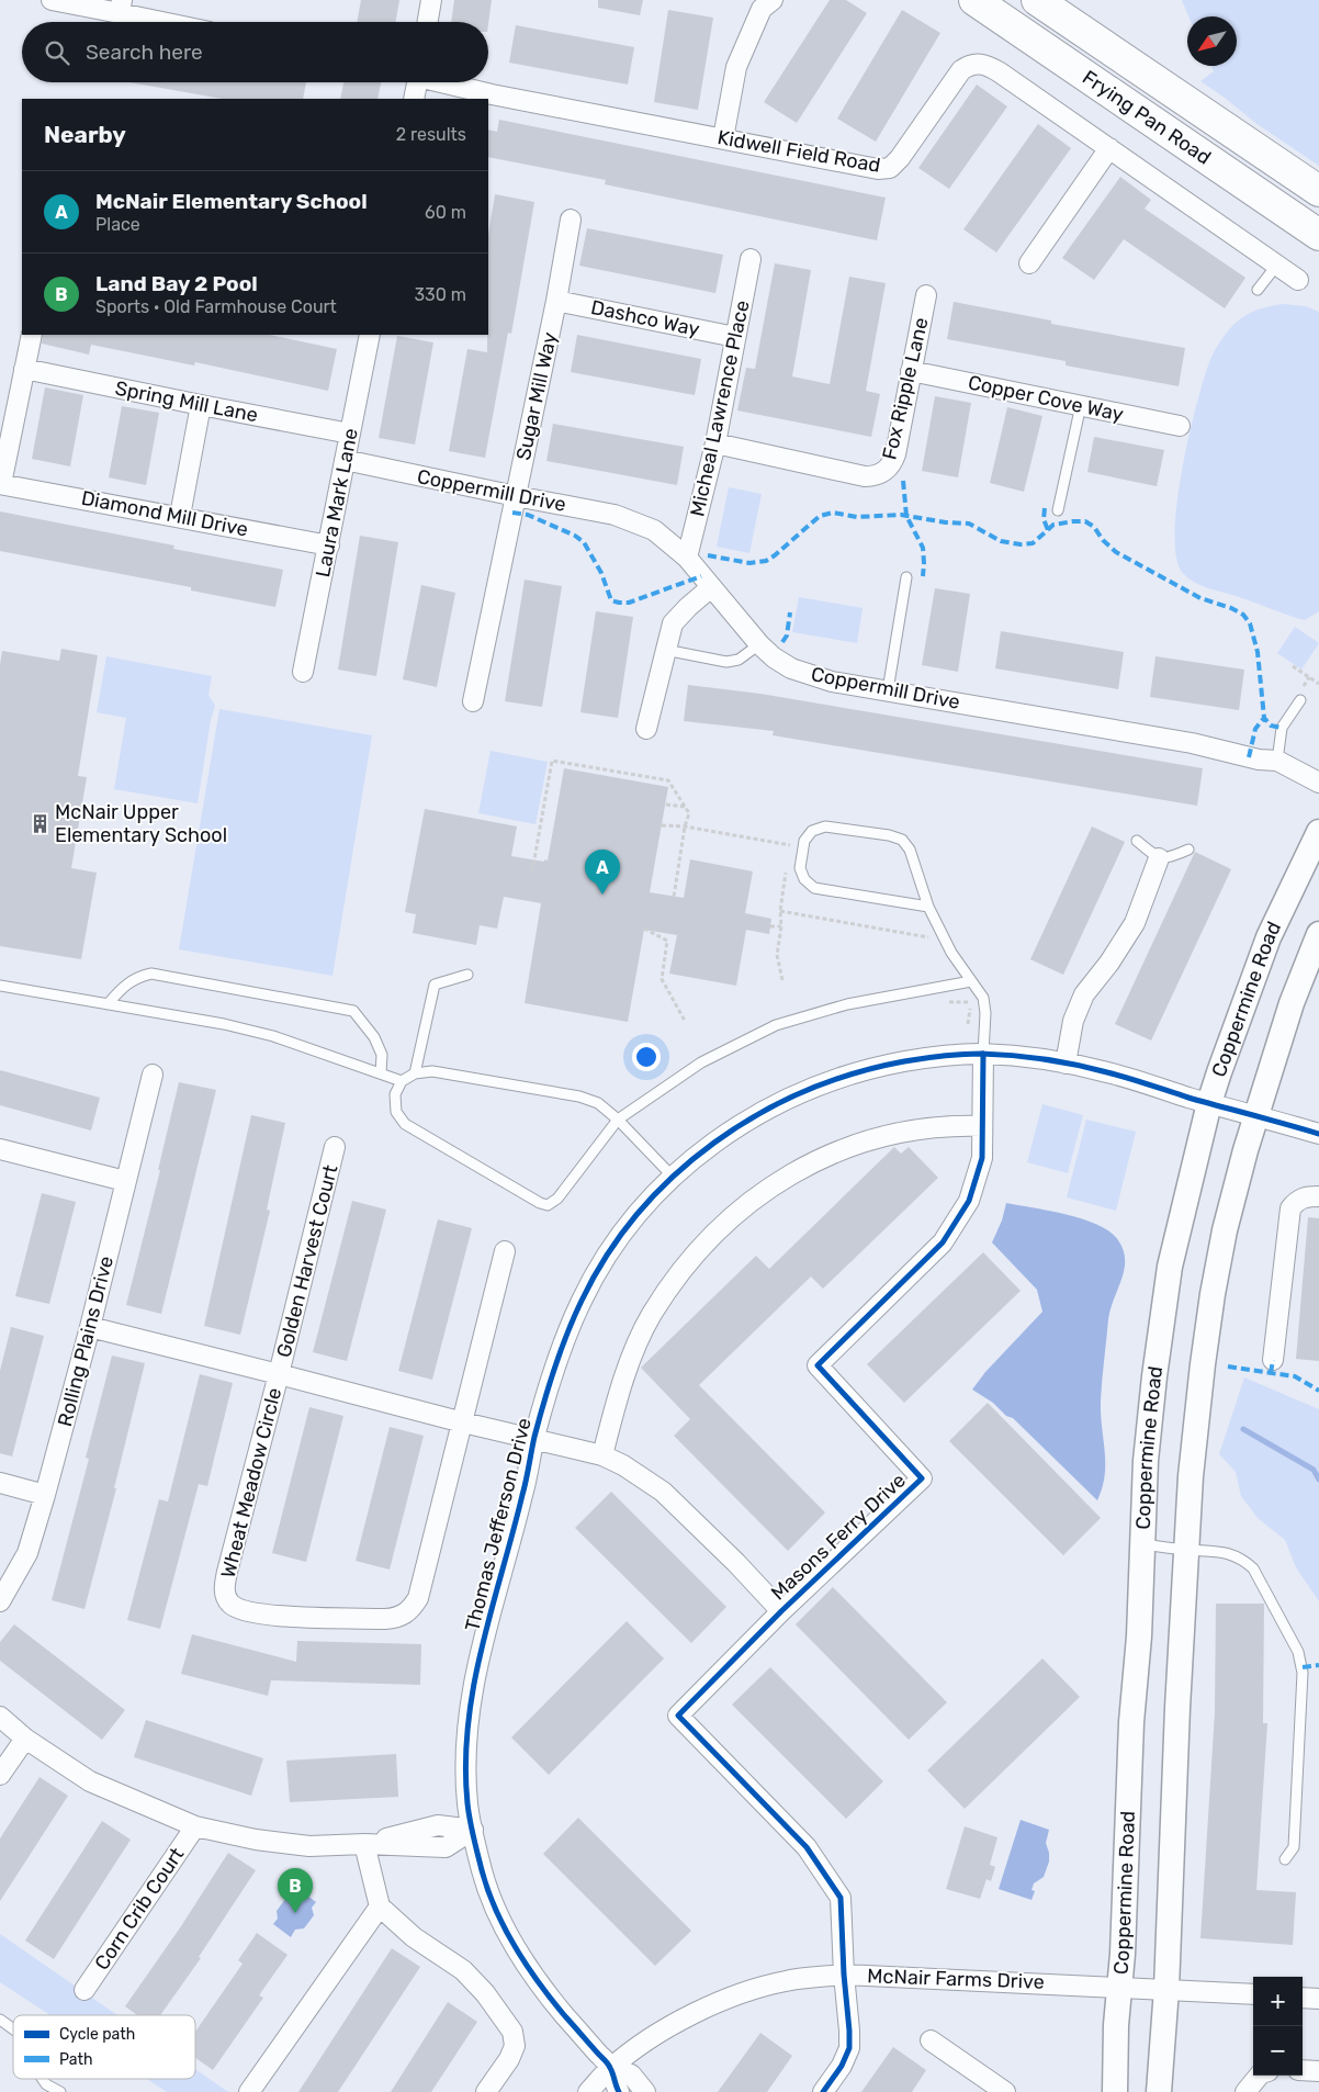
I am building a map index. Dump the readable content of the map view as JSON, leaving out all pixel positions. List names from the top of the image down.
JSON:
{
  "streets": {
    "main road": ["Frying Pan Road"],
    "street": [
      "Kidwell Field Road",
      "Dashco Way",
      "Fox Ripple Lane",
      "Sugar Mill Way",
      "Copper Cove Way",
      "Spring Mill Lane",
      "Micheal Lawrence Place",
      "Coppermill Drive",
      "Laura Mark Lane",
      "Diamond Mill Drive",
      "Coppermine Road",
      "Golden Harvest Court",
      "Rolling Plains Drive",
      "Wheat Meadow Circle",
      "Thomas Jefferson Drive",
      "Masons Ferry Drive",
      "Corn Crib Court",
      "McNair Farms Drive"
    ]
  },
  "crossings": [
    ["Dashco Way", "Sugar Mill Way"],
    ["Dashco Way", "Micheal Lawrence Place"],
    ["Fox Ripple Lane", "Copper Cove Way"],
    ["Fox Ripple Lane", "Micheal Lawrence Place"],
    ["Sugar Mill Way", "Coppermill Drive"],
    ["Spring Mill Lane", "Laura Mark Lane"],
    ["Micheal Lawrence Place", "Coppermill Drive"],
    ["Coppermill Drive", "Laura Mark Lane"],
    ["Laura Mark Lane", "Diamond Mill Drive"],
    ["Coppermine Road", "Thomas Jefferson Drive"],
    ["Coppermine Road", "McNair Farms Drive"],
    ["Golden Harvest Court", "Wheat Meadow Circle"],
    ["Thomas Jefferson Drive", "Masons Ferry Drive"],
    ["Thomas Jefferson Drive", "McNair Farms Drive"],
    ["Masons Ferry Drive", "McNair Farms Drive"]
  ],
  "places": {
    "building": ["McNair Upper Elementary School"]
  },
  "legend": ["Cycle path", "Path"],
  "north": "bottom left",
  "page": {
    "search": "Search here",
    "heading": ["Nearby", "2 results"],
    "list": [
      {
        "mark": "A",
        "name": "McNair Elementary School",
        "note": "Place",
        "value": "60 m"
      },
      {
        "mark": "B",
        "name": "Land Bay 2 Pool",
        "note": "Sports · Old Farmhouse Court",
        "value": "330 m"
      }
    ],
    "pins": ["A", "B"],
    "map_buttons": ["+", "−"]
  }
}
